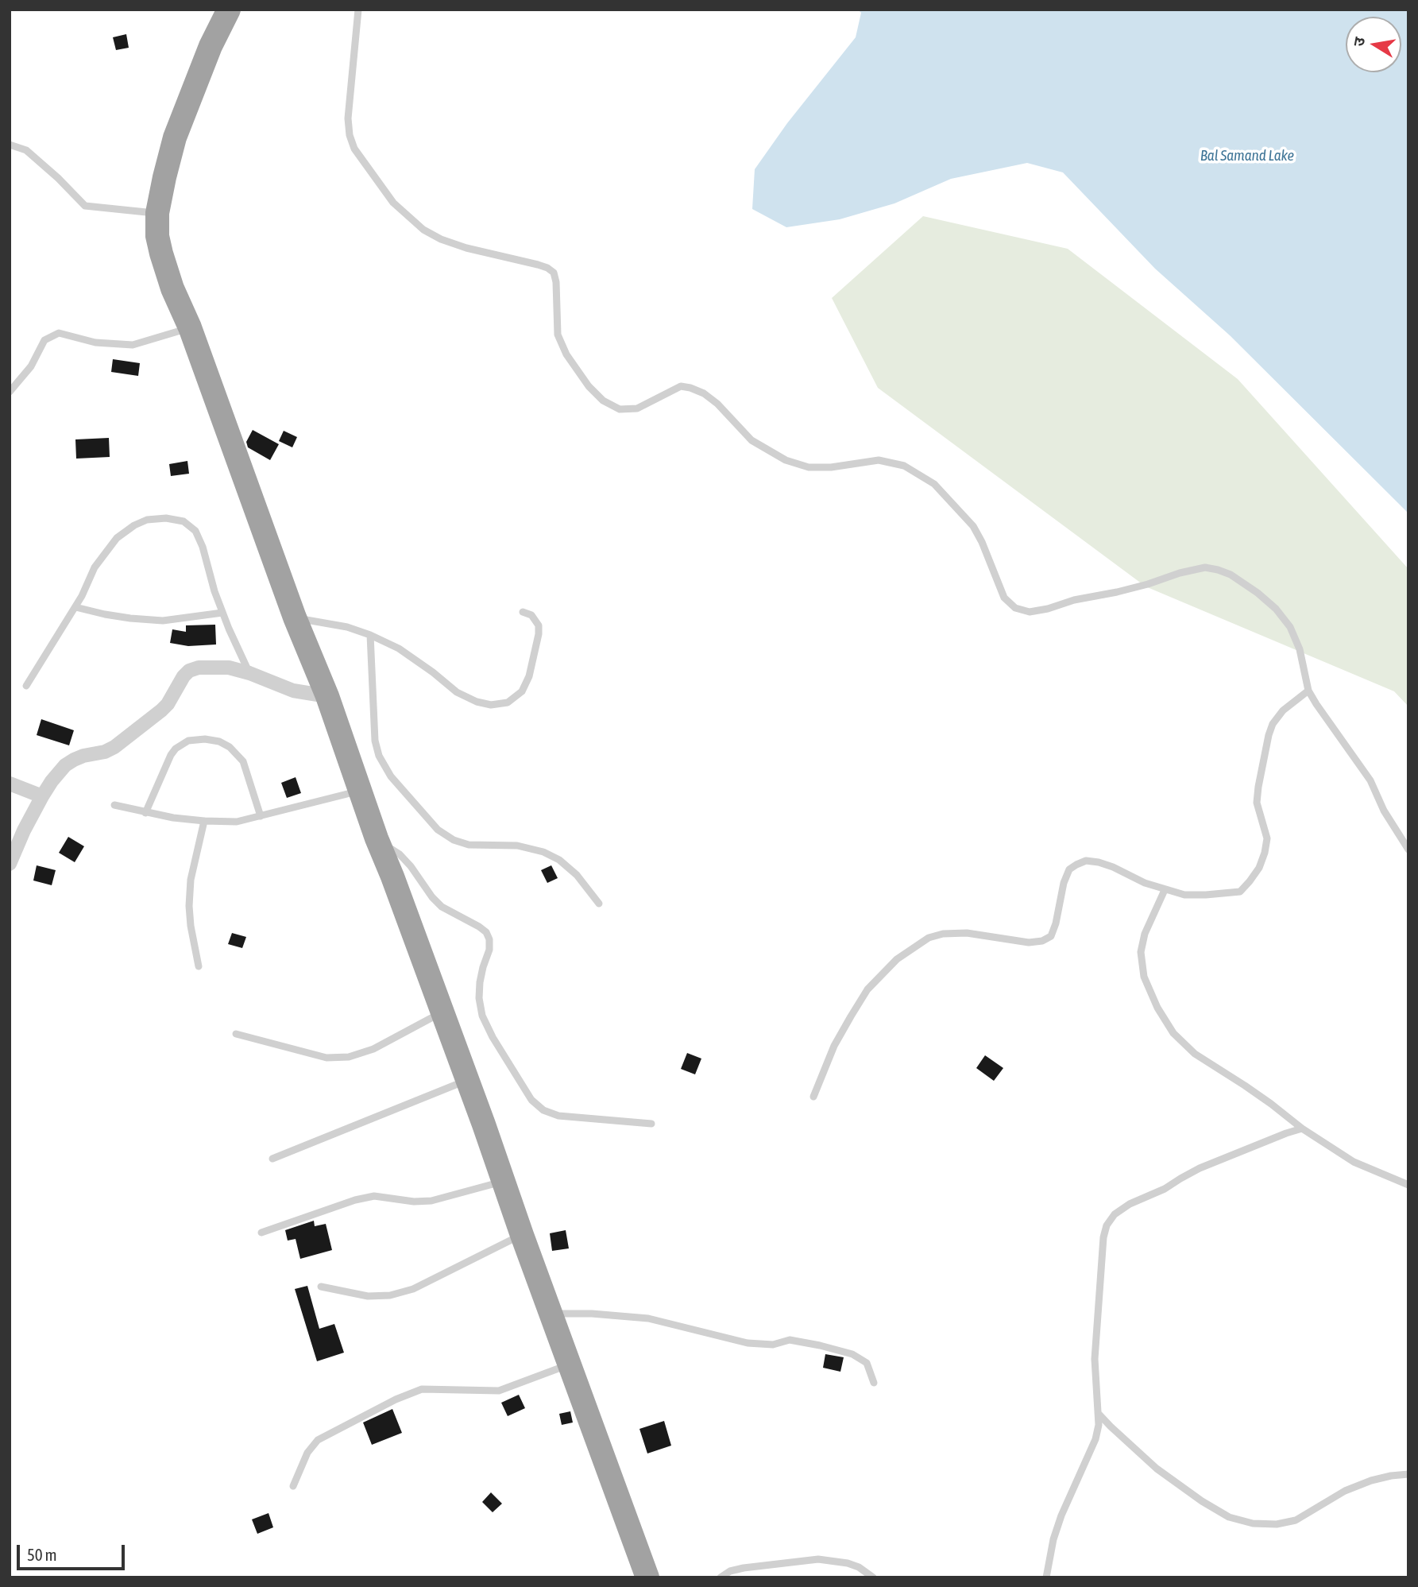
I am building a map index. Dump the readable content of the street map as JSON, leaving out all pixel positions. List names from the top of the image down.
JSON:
{
  "water": ["Bal Samand Lake"],
  "scale_bar": "50 m",
  "north": "left"
}
